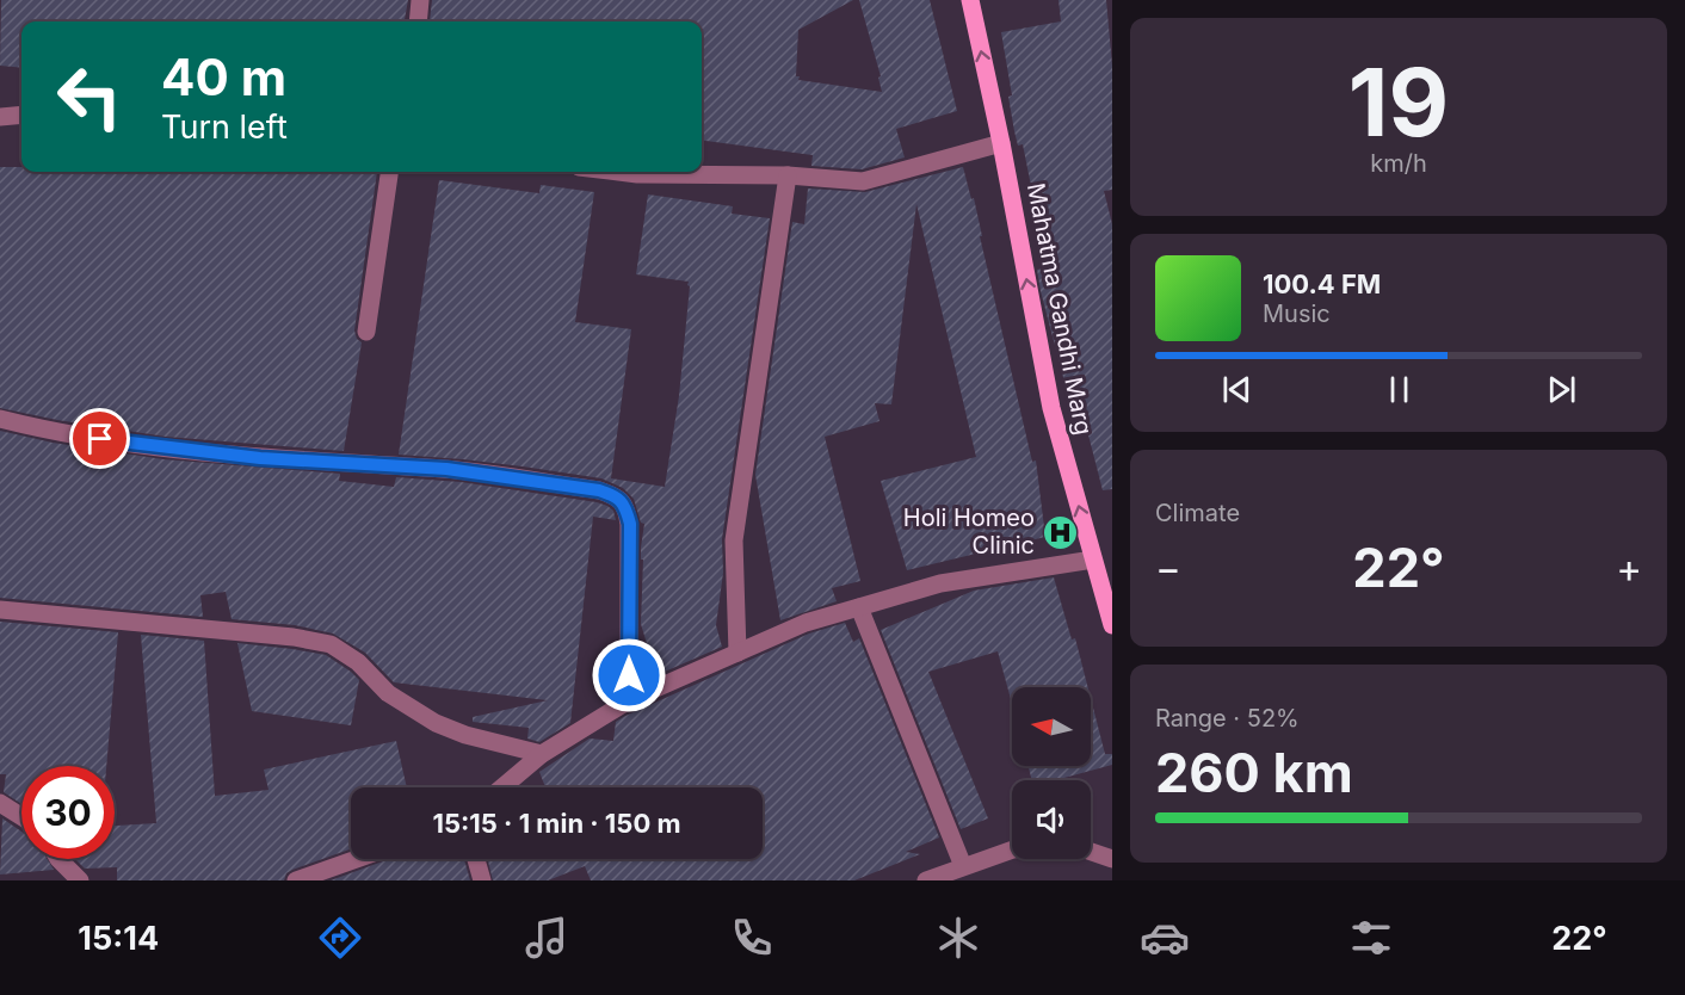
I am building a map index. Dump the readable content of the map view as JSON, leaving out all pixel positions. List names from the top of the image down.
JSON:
{
  "streets": {
    "main road": ["Mahatma Gandhi Marg"]
  },
  "one_way": ["Mahatma Gandhi Marg"],
  "places": {
    "hospital": ["Holi Homeo Clinic"]
  },
  "north": "left",
  "page": {
    "tile": [
      ["19", "km/h"],
      "Climate",
      ["Range · 52%", "260 km"]
    ],
    "turn": ["40 m", "Turn left"],
    "song": ["100.4 FM", "Music"],
    "heat": ["−", "22°", "+"],
    "limit": "30",
    "trip": "15:15 · 1 min · 150 m",
    "tabs": ["15:14", "22°"]
  }
}
